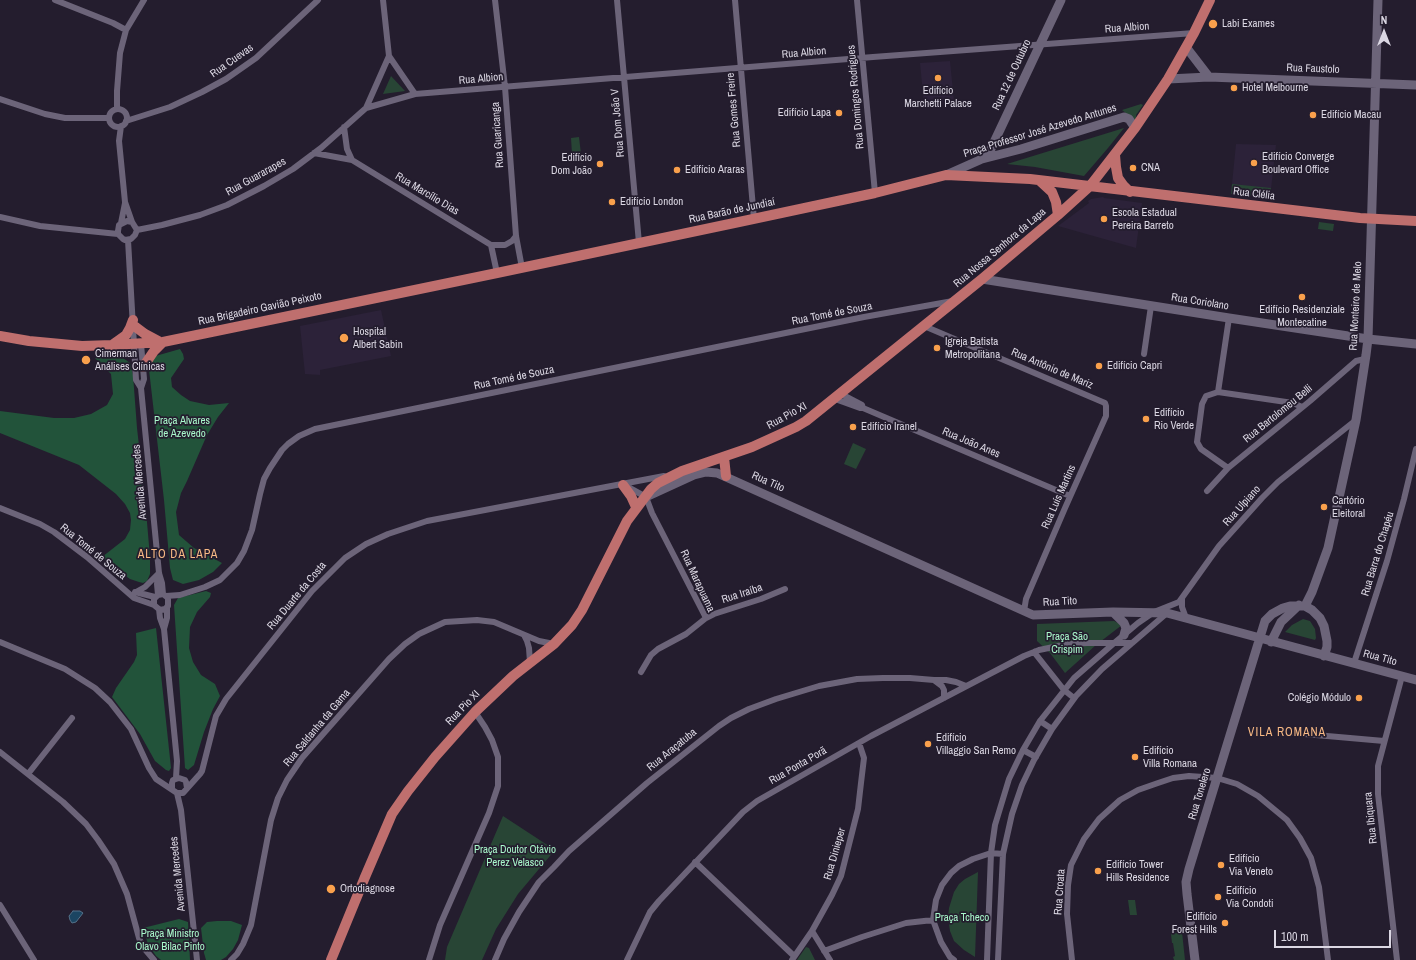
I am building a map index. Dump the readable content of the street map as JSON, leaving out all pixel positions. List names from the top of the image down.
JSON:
{
  "streets": {
    "main road": [
      "Praça Professor José Azevedo Antunes",
      "Rua Clélia",
      "Rua Barão de Jundiaí",
      "Rua Nossa Senhora da Lapa",
      "Rua Brigadeiro Gavião Peixoto",
      "Rua Pio XI"
    ],
    "street": [
      "Rua Albion",
      "Rua Cuevas",
      "Rua Faustolo",
      "Rua 12 de Outubro",
      "Rua Domingos Rodrigues",
      "Rua Gomes Freire",
      "Rua Dom João V",
      "Rua Guaricanga",
      "Rua Guararapes",
      "Rua Marcílio Dias",
      "Rua Coriolano",
      "Rua Monteiro de Melo",
      "Rua Tomé de Souza",
      "Rua Antônio de Mariz",
      "Rua Bartolomeu Belli",
      "Rua João Anes",
      "Avenida Mercedes",
      "Rua Tito",
      "Rua Luís Martins",
      "Rua Ulpiano",
      "Rua Barra do Chapéu",
      "Rua Marapuama",
      "Rua Iraíba",
      "Rua Duarte da Costa",
      "Rua Saldanha da Gama",
      "Rua Araçatuba",
      "Rua Ponta Porã",
      "Rua Tonelero",
      "Rua Ibiquara",
      "Rua Dinieper",
      "Rua Croata"
    ]
  },
  "crossings": [
    ["Rua Albion", "Rua 12 de Outubro"],
    ["Rua Albion", "Rua Domingos Rodrigues"],
    ["Rua Albion", "Rua Gomes Freire"],
    ["Rua Albion", "Rua Dom João V"],
    ["Rua Albion", "Rua Guaricanga"],
    ["Rua Albion", "Rua Guararapes"],
    ["Rua Faustolo", "Rua Monteiro de Melo"],
    ["Rua 12 de Outubro", "Praça Professor José Azevedo Antunes"],
    ["Rua Domingos Rodrigues", "Rua Barão de Jundiaí"],
    ["Rua Gomes Freire", "Rua Barão de Jundiaí"],
    ["Rua Dom João V", "Rua Barão de Jundiaí"],
    ["Praça Professor José Azevedo Antunes", "Rua Clélia"],
    ["Praça Professor José Azevedo Antunes", "Rua Barão de Jundiaí"],
    ["Praça Professor José Azevedo Antunes", "Rua Nossa Senhora da Lapa"],
    ["Rua Guaricanga", "Rua Barão de Jundiaí"],
    ["Rua Guaricanga", "Rua Brigadeiro Gavião Peixoto"],
    ["Rua Guararapes", "Rua Marcílio Dias"],
    ["Rua Guararapes", "Avenida Mercedes"],
    ["Rua Clélia", "Rua Nossa Senhora da Lapa"],
    ["Rua Clélia", "Rua Monteiro de Melo"],
    ["Rua Barão de Jundiaí", "Rua Brigadeiro Gavião Peixoto"],
    ["Rua Nossa Senhora da Lapa", "Rua Coriolano"],
    ["Rua Nossa Senhora da Lapa", "Rua Tomé de Souza"],
    ["Rua Nossa Senhora da Lapa", "Rua Antônio de Mariz"],
    ["Rua Nossa Senhora da Lapa", "Rua Pio XI"],
    ["Rua Coriolano", "Rua Monteiro de Melo"],
    ["Rua Monteiro de Melo", "Rua Bartolomeu Belli"],
    ["Rua Monteiro de Melo", "Rua Tito"],
    ["Rua Monteiro de Melo", "Rua Ulpiano"],
    ["Rua Monteiro de Melo", "Rua Tonelero"],
    ["Rua Brigadeiro Gavião Peixoto", "Avenida Mercedes"],
    ["Rua Tomé de Souza", "Avenida Mercedes"],
    ["Rua Antônio de Mariz", "Rua Pio XI"],
    ["Rua Antônio de Mariz", "Rua Luís Martins"],
    ["Rua Pio XI", "Rua João Anes"],
    ["Rua Pio XI", "Rua Tito"],
    ["Rua Pio XI", "Rua Marapuama"],
    ["Rua Pio XI", "Rua Duarte da Costa"],
    ["Rua Pio XI", "Rua Saldanha da Gama"],
    ["Rua João Anes", "Rua Luís Martins"],
    ["Avenida Mercedes", "Rua Duarte da Costa"],
    ["Rua Tito", "Rua Luís Martins"],
    ["Rua Tito", "Rua Ulpiano"],
    ["Rua Tito", "Rua Barra do Chapéu"],
    ["Rua Tito", "Rua Tonelero"],
    ["Rua Tito", "Rua Ibiquara"],
    ["Rua Marapuama", "Rua Iraíba"],
    ["Rua Araçatuba", "Rua Ponta Porã"],
    ["Rua Ponta Porã", "Rua Dinieper"],
    ["Rua Tonelero", "Rua Croata"]
  ],
  "districts": ["ALTO DA LAPA", "VILA ROMANA"],
  "parks": [
    "Praça Alvares de Azevedo",
    "Praça São Crispim",
    "Praça Doutor Otávio Perez Velasco",
    "Praça Tcheco",
    "Praça Ministro Olavo Bilac Pinto"
  ],
  "places": [
    "Labi Exames",
    "Edifício Marchetti Palace",
    "Hotel Melbourne",
    "Edifício Lapa",
    "Edifício Macau",
    "Edifício Converge Boulevard Office",
    "Edifício Dom João",
    "CNA",
    "Edifício Araras",
    "Edifício London",
    "Escola Estadual Pereira Barreto",
    "Edifício Residenziale Montecatine",
    "Hospital Albert Sabin",
    "Igreja Batista Metropolitana",
    "Cimerman Análises Clínicas",
    "Edifício Capri",
    "Edifício Rio Verde",
    "Edifício Iranel",
    "Cartório Eleitoral",
    "Colégio Módulo",
    "Edifício Villaggio San Remo",
    "Edifício Villa Romana",
    "Edifício Via Veneto",
    "Edifício Tower Hills Residence",
    "Ortodiagnose",
    "Edifício Via Condoti",
    "Edifício Forest Hills"
  ],
  "scale_bar": "100 m",
  "north": "top"
}
